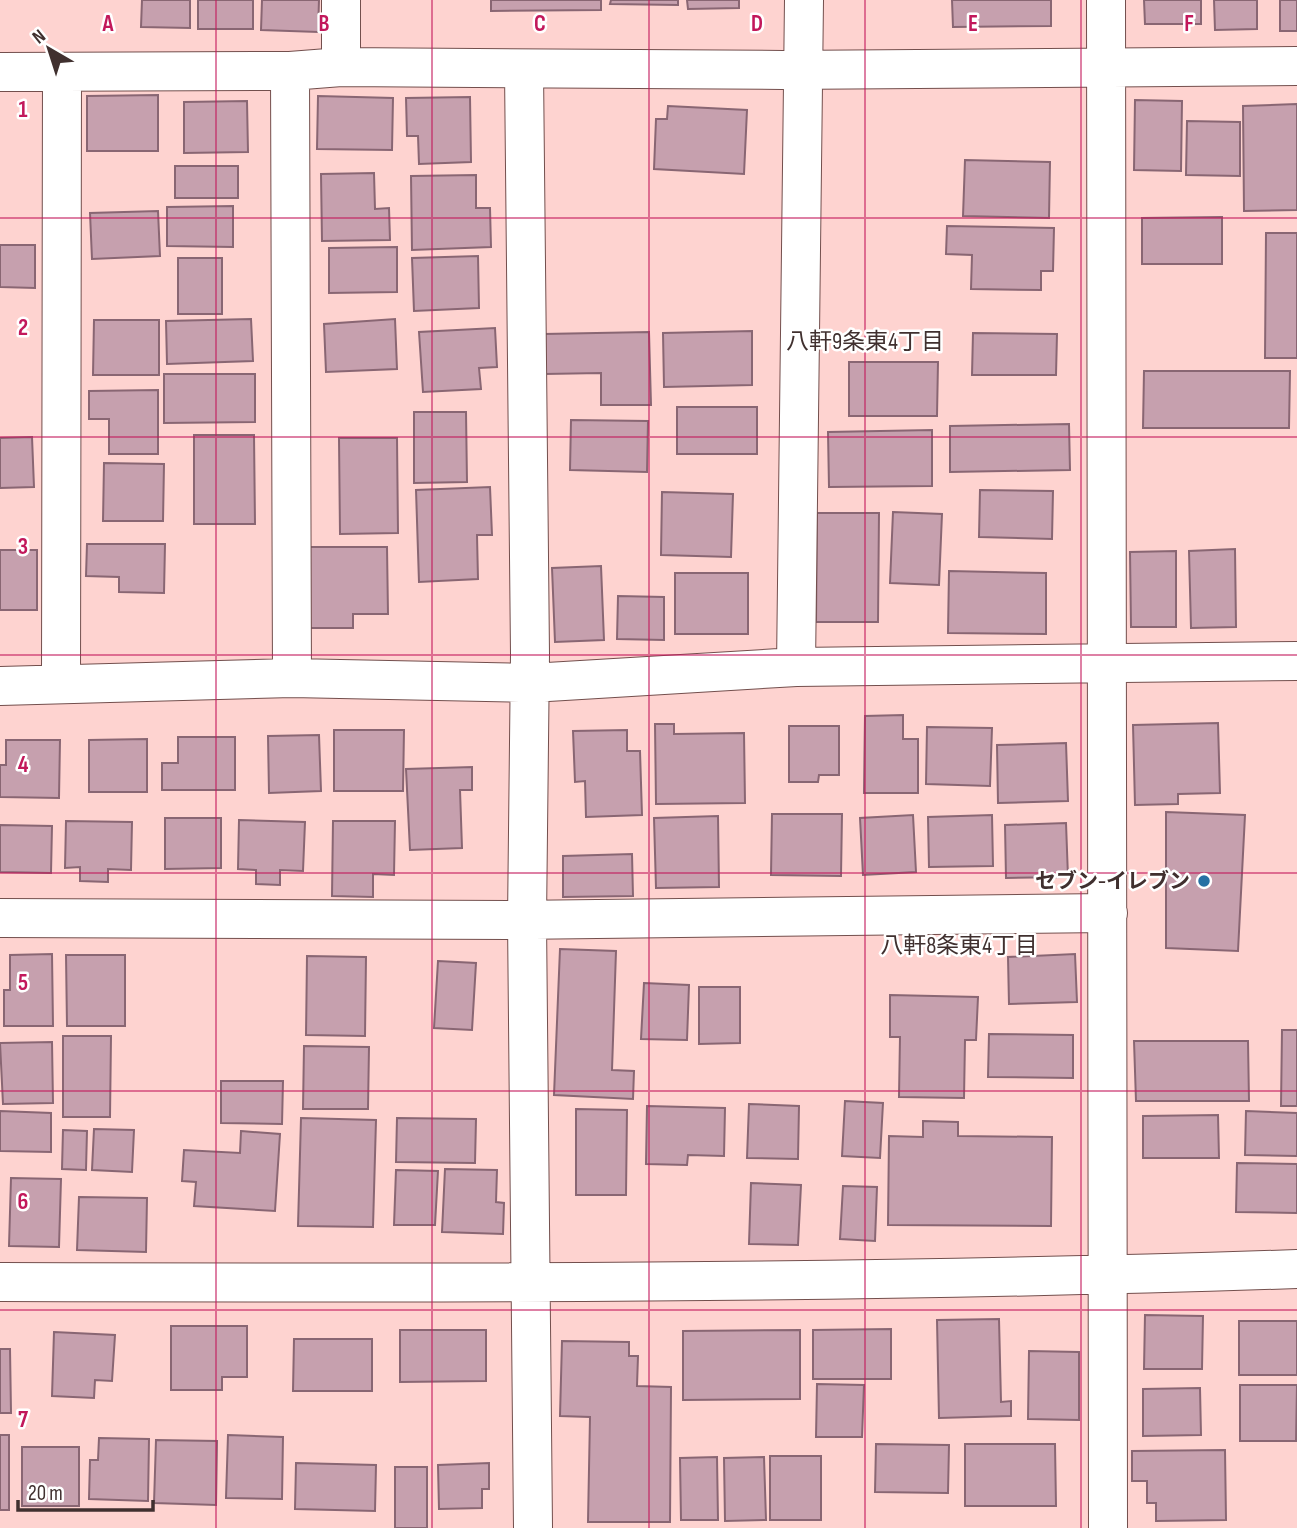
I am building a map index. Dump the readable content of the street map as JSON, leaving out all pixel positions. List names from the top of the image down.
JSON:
{
  "districts": ["八軒9条東4丁目", "八軒8条東4丁目"],
  "places": ["セブン-イレブン"],
  "scale_bar": "20 m",
  "north": "top left",
  "grid": {
    "columns": [
      "A",
      "B",
      "C",
      "D",
      "E",
      "F"
    ],
    "rows": [
      "1",
      "2",
      "3",
      "4",
      "5",
      "6",
      "7"
    ]
  }
}
